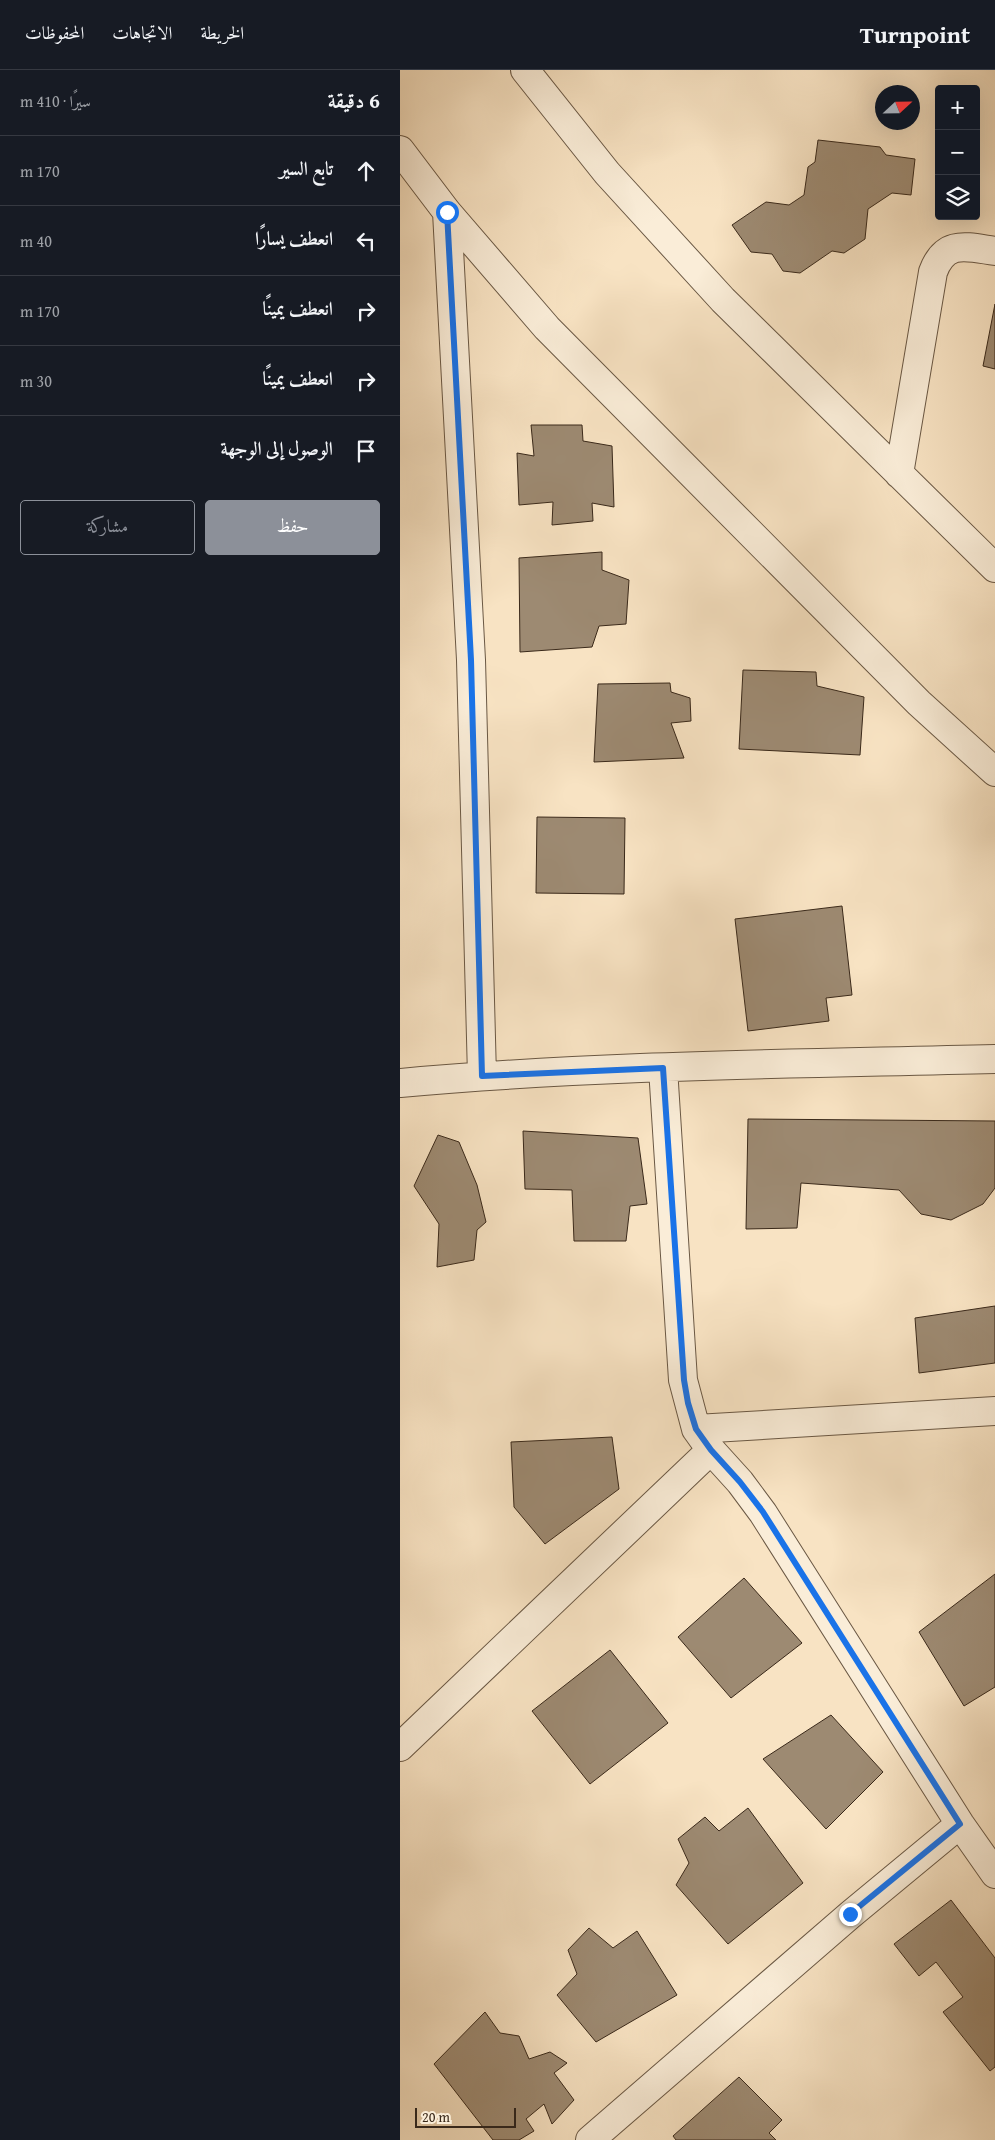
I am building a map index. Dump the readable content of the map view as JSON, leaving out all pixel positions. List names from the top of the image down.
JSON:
{
  "scale_bar": "20 m",
  "north": "right",
  "page": {
    "header": "Turnpoint",
    "nav": ["الخريطة", "الاتجاهات", "المحفوظات"],
    "heading": ["6 دقيقة", "سيرًا · 410 m"],
    "map_buttons": ["+", "−"],
    "list": [
      ["تابع السير", "170 m"],
      ["انعطف يسارًا", "40 m"],
      ["انعطف يمينًا", "170 m"],
      ["انعطف يمينًا", "30 m"],
      "الوصول إلى الوجهة"
    ],
    "buttons": ["حفظ", "مشاركة"],
    "scale": "20 m"
  }
}
